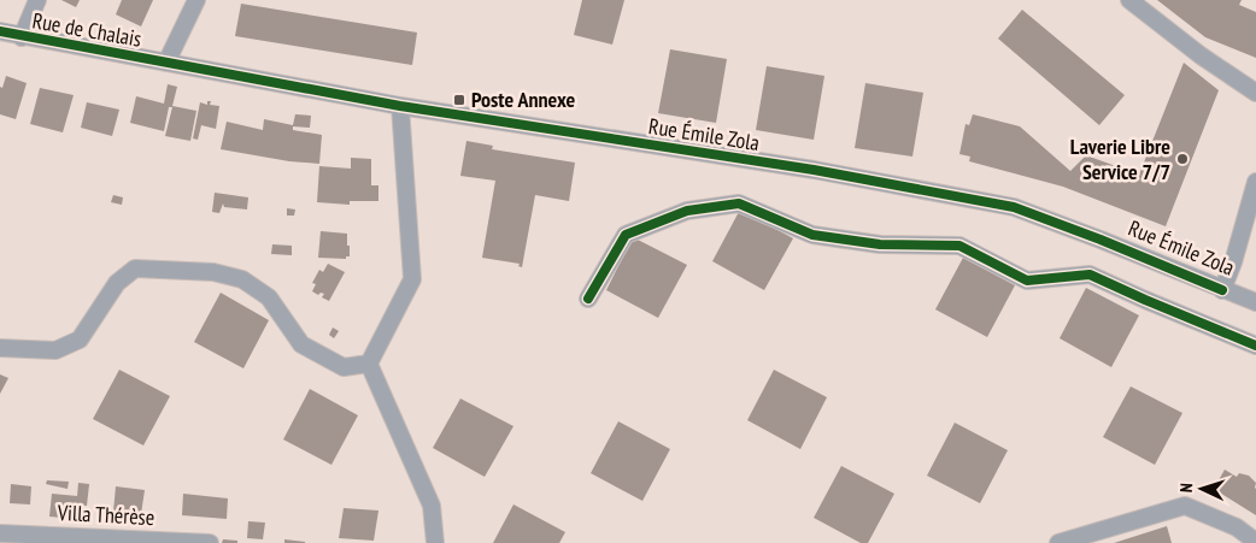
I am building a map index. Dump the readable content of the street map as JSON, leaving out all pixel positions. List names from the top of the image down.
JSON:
{
  "streets": {
    "street": ["Rue de Chalais", "Rue Émile Zola", "Villa Thérèse"]
  },
  "crossings": [
    ["Rue de Chalais", "Rue Émile Zola"]
  ],
  "places": {
    "transit": ["Poste Annexe"],
    "other": ["Laverie Libre Service 7/7"]
  },
  "north": "left"
}
